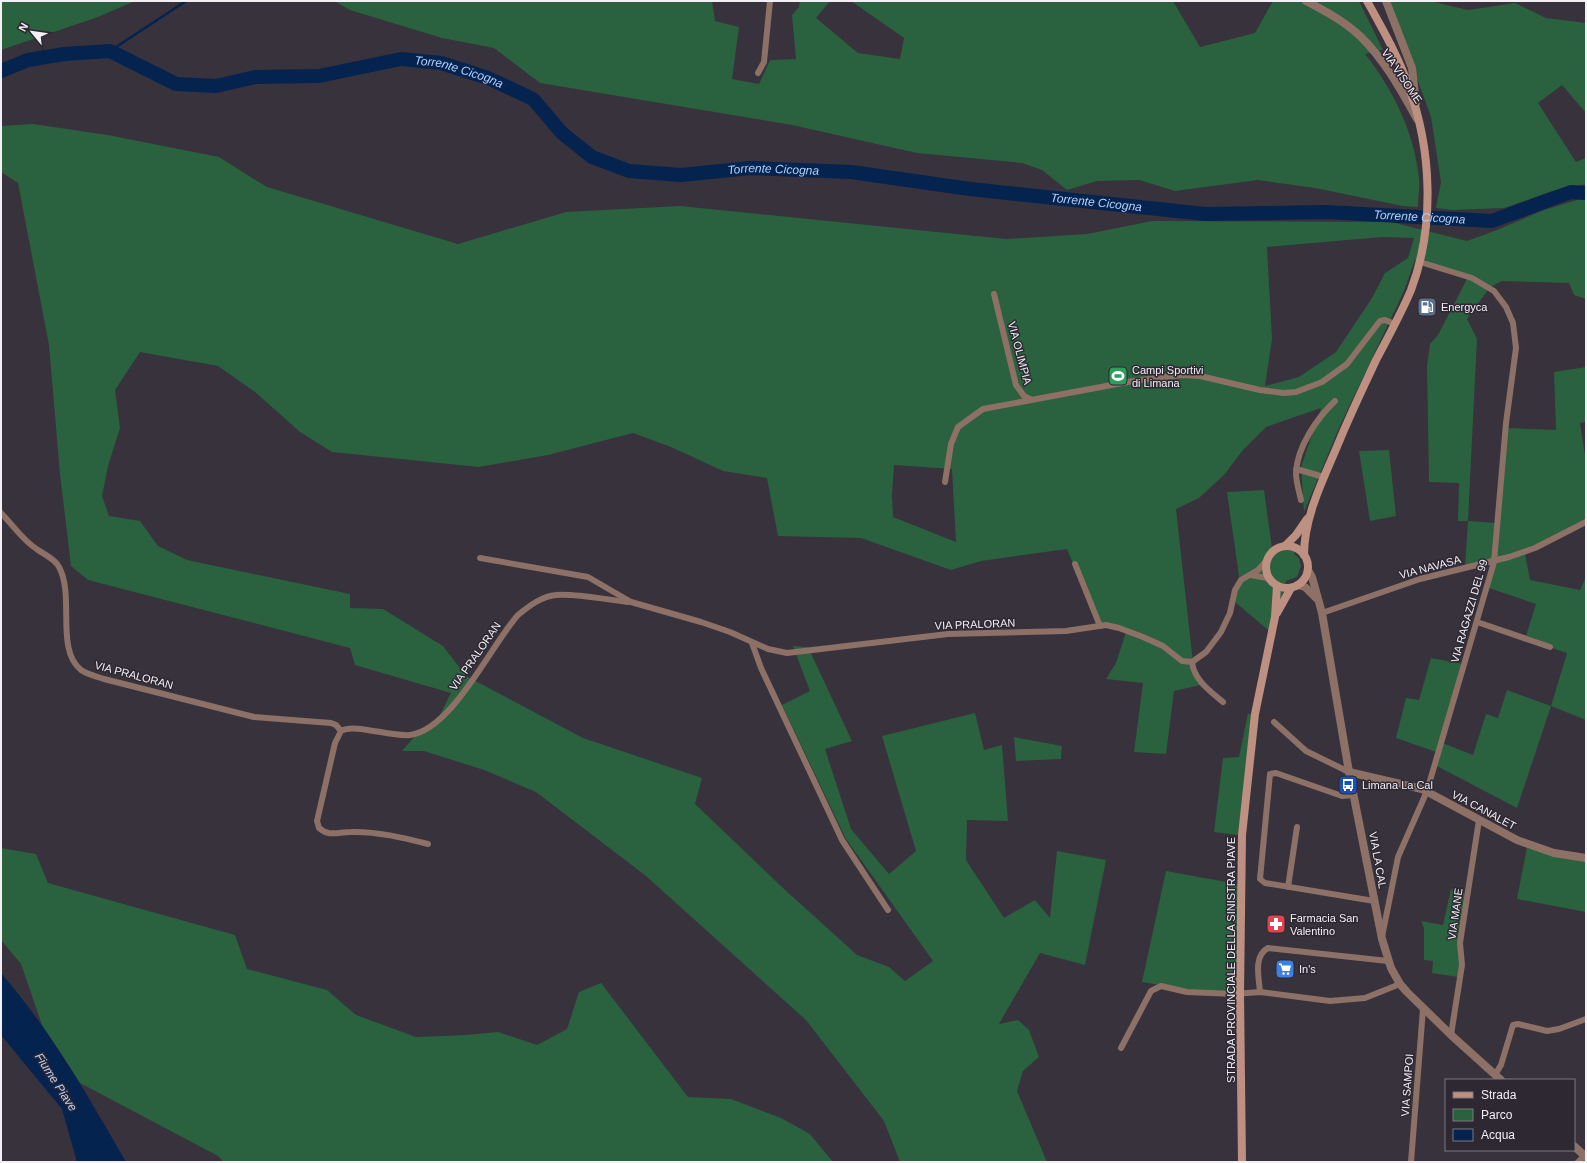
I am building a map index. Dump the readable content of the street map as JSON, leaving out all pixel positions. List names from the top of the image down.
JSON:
{
  "streets": {
    "main road": ["STRADA PROVINCIALE DELLA SINISTRA PIAVE"],
    "street": [
      "VIA VISOME",
      "VIA OLIMPIA",
      "VIA NAVASA",
      "VIA RAGAZZI DEL 99",
      "VIA PRALORAN",
      "VIA CANALET",
      "VIA LA CAL",
      "VIA MANE",
      "VIA SAMPOI"
    ]
  },
  "crossings": [
    ["VIA NAVASA", "VIA RAGAZZI DEL 99"],
    ["VIA NAVASA", "VIA LA CAL"],
    ["VIA RAGAZZI DEL 99", "VIA CANALET"],
    ["VIA RAGAZZI DEL 99", "VIA LA CAL"],
    ["VIA CANALET", "VIA LA CAL"],
    ["VIA CANALET", "VIA MANE"],
    ["VIA LA CAL", "VIA MANE"],
    ["VIA LA CAL", "VIA SAMPOI"]
  ],
  "water": ["Torrente Cicogna", "Fiume Piave"],
  "places": {
    "fuel station": ["Energyca"],
    "sports": ["Campi Sportivi di Limana"],
    "bus stop": ["Limana La Cal"],
    "pharmacy": ["Farmacia San Valentino"],
    "supermarket": ["In's"]
  },
  "legend": ["Strada", "Parco", "Acqua"],
  "north": "top left"
}
